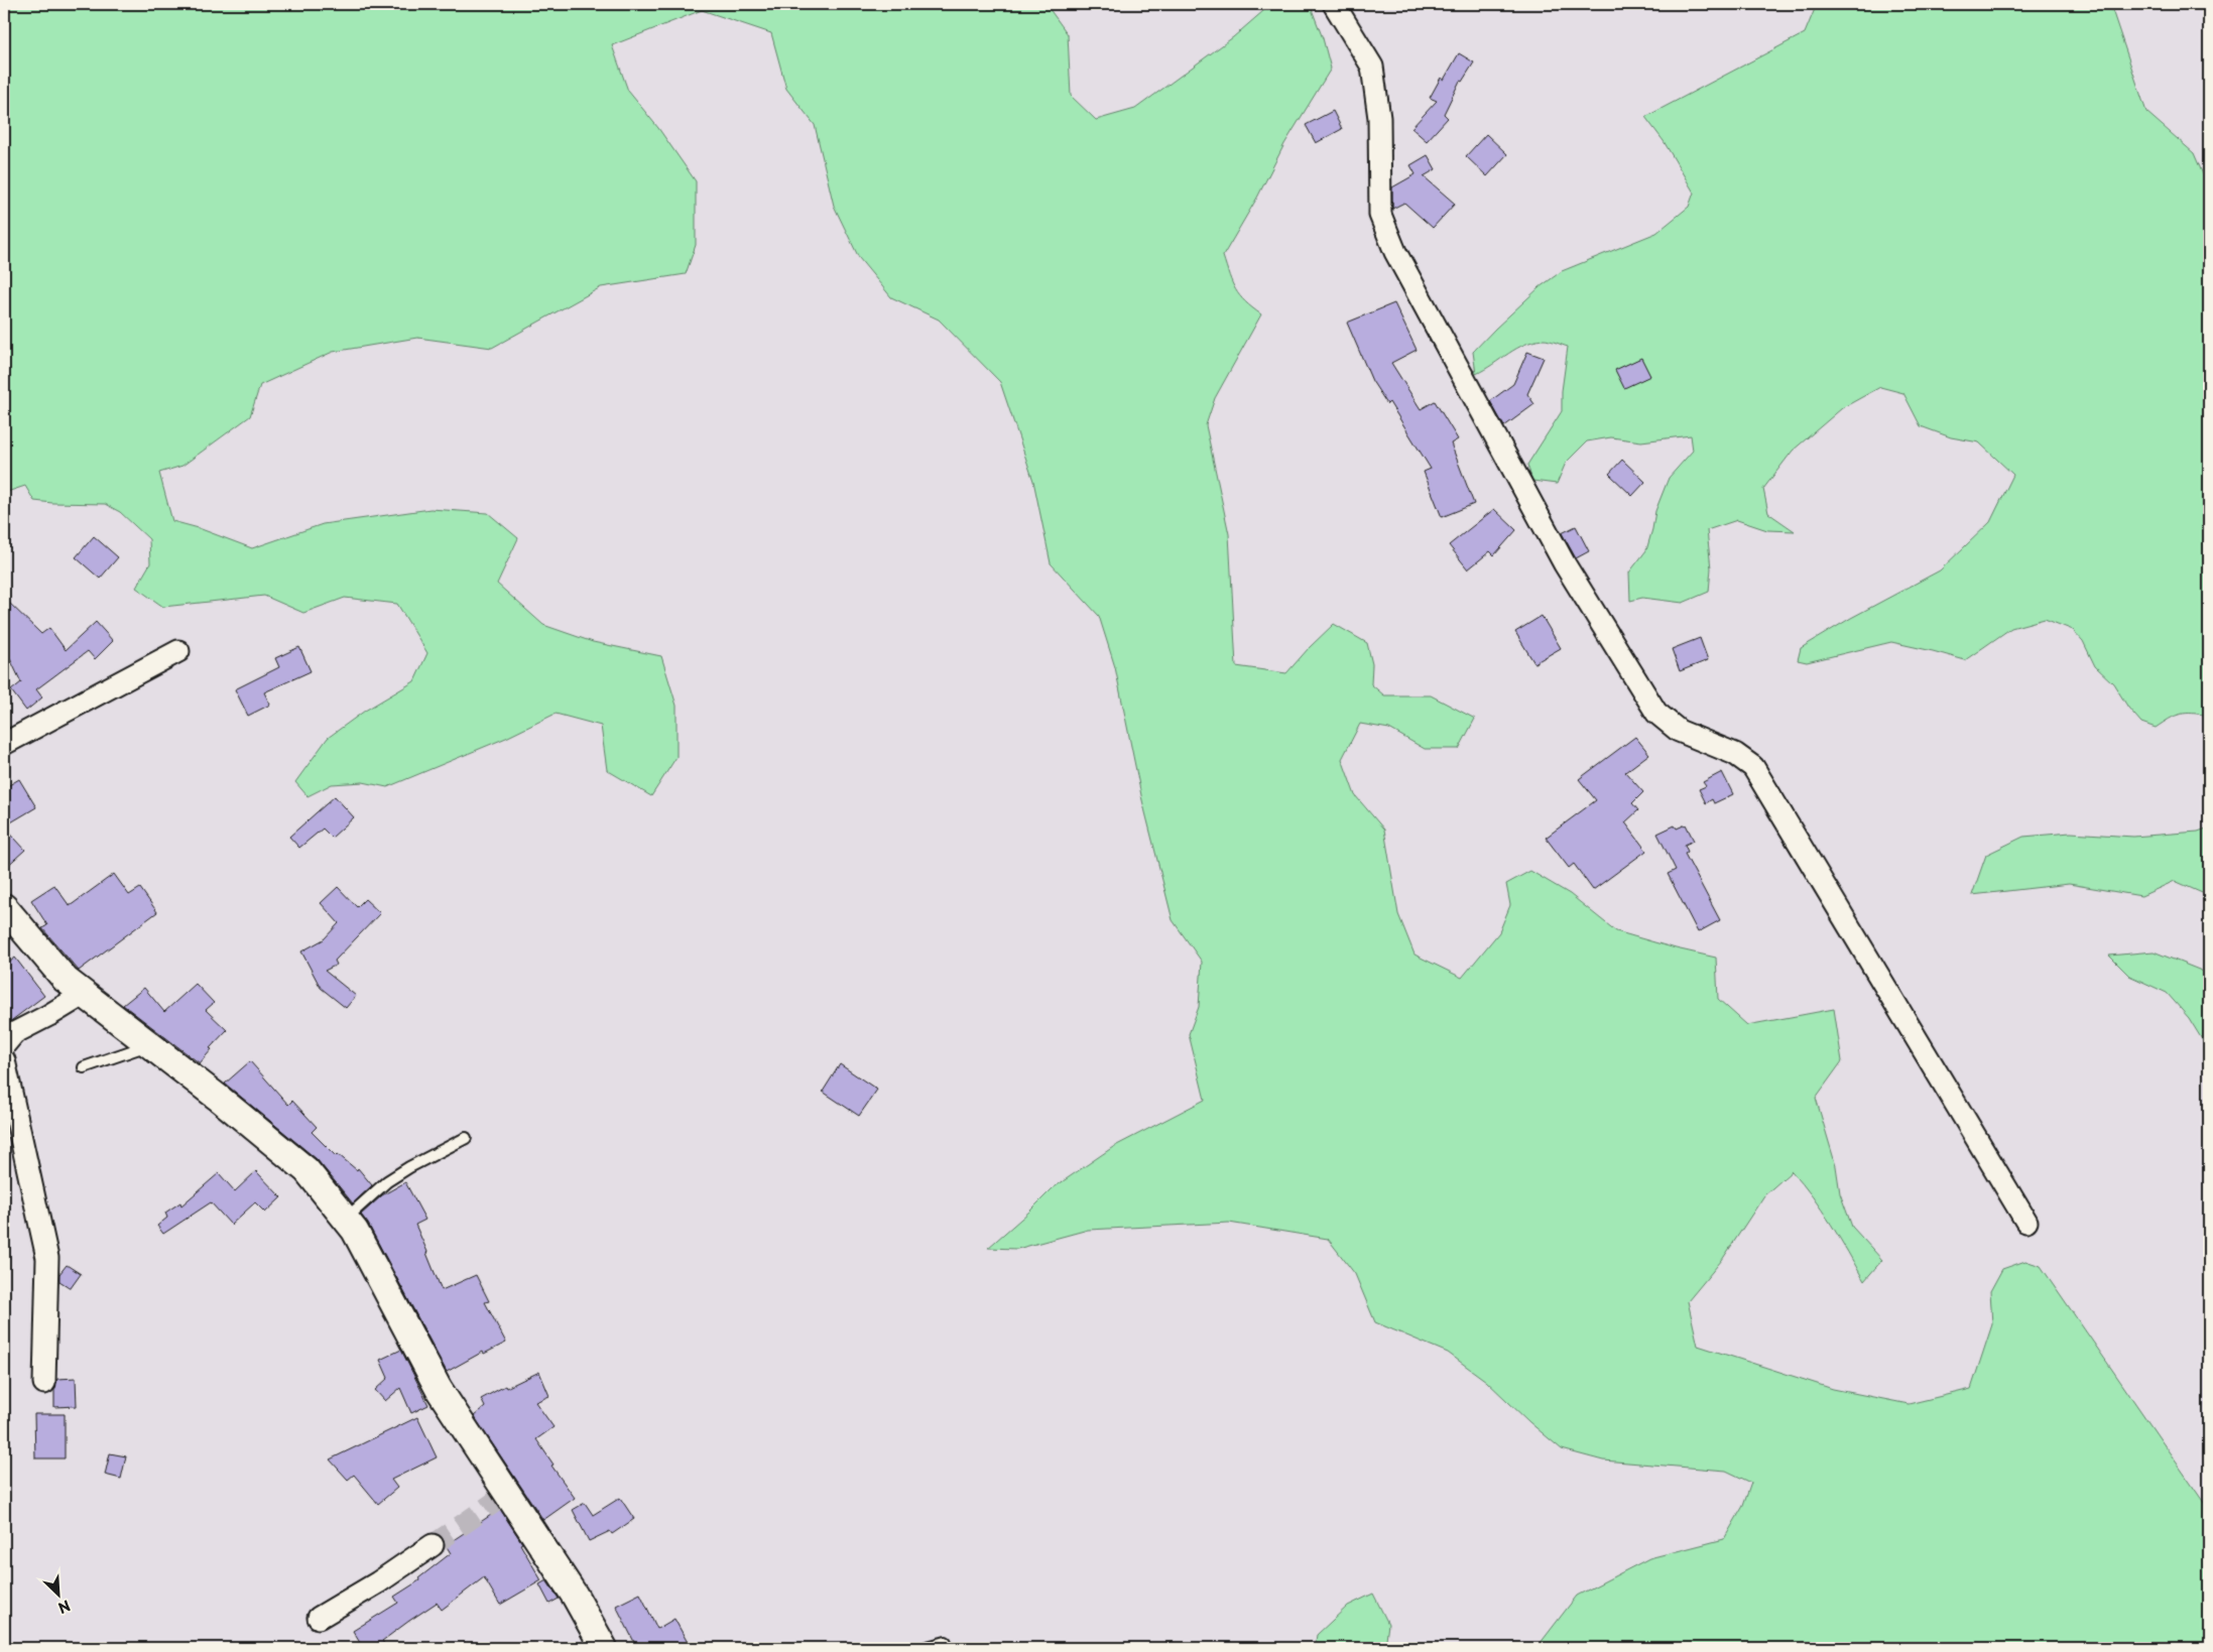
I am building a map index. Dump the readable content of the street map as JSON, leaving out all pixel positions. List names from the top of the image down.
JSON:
{
  "north": "bottom right"
}
